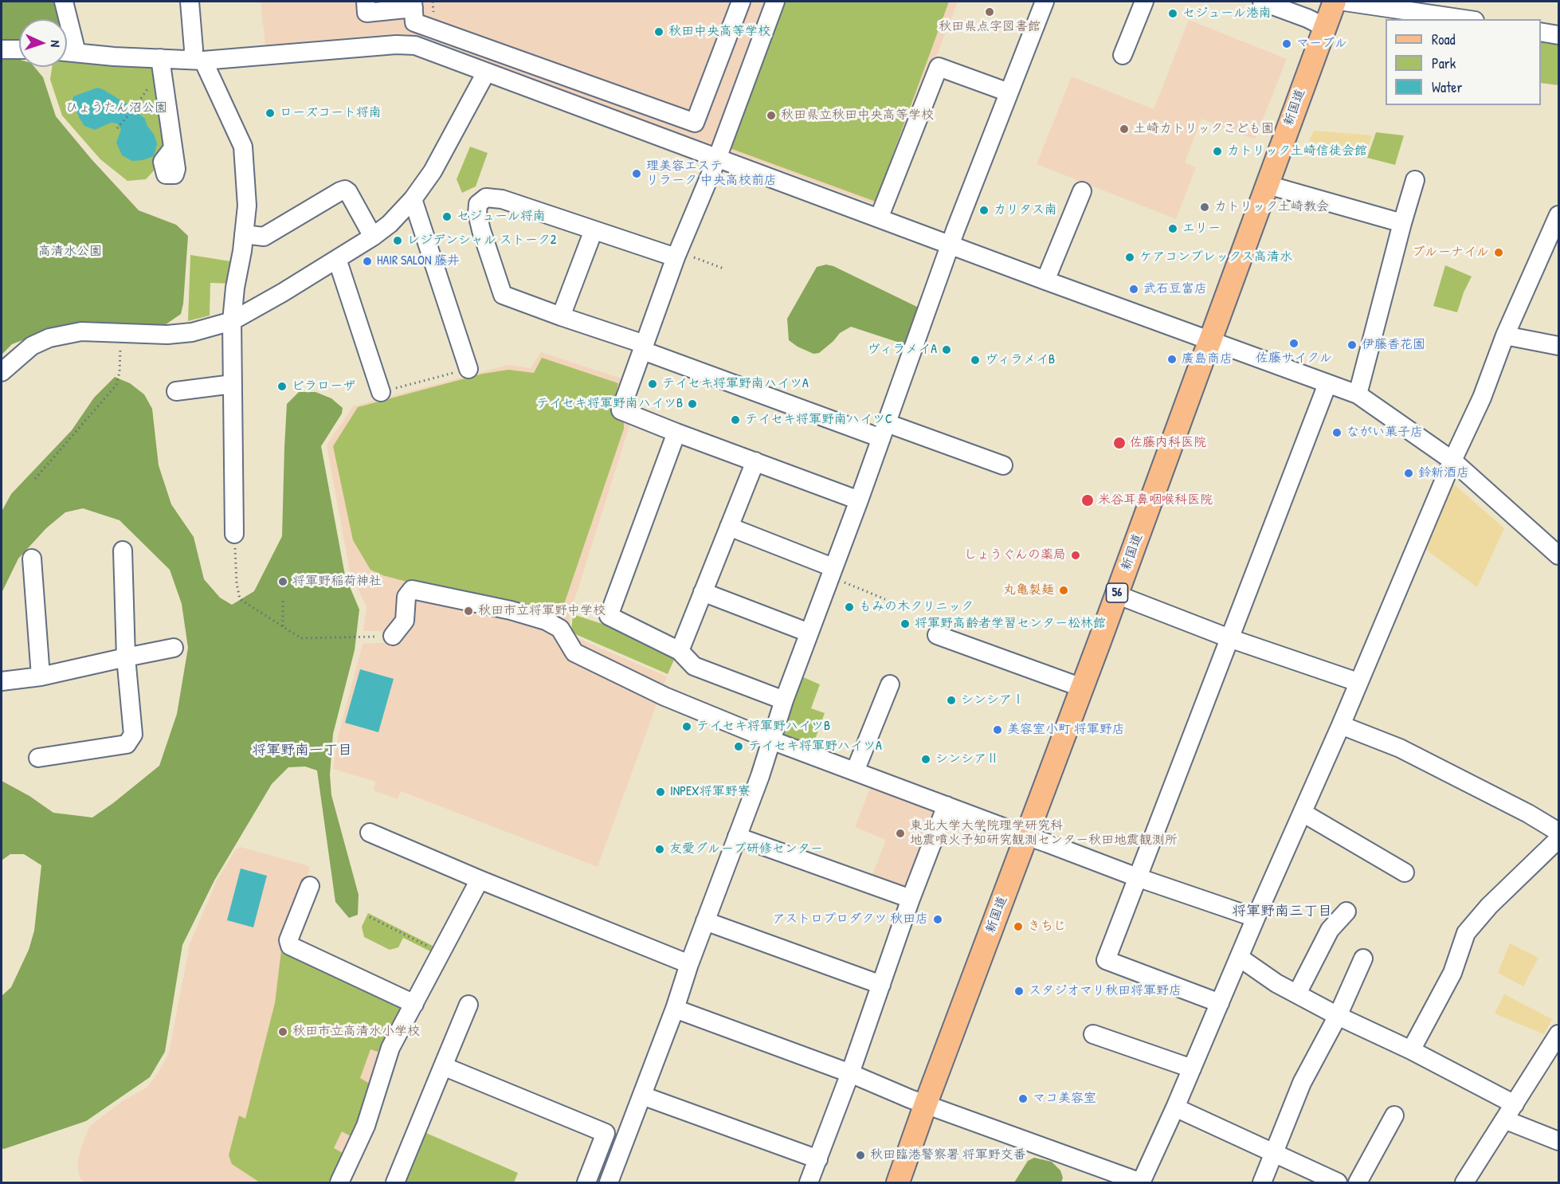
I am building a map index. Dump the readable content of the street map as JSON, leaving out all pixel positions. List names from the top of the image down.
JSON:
{
  "streets": {
    "main road": ["新国道", "56"]
  },
  "districts": ["将軍野南一丁目", "将軍野南三丁目"],
  "parks": ["ひょうたん沼公園", "高清水公園"],
  "places": [
    "秋田県点字図書館",
    "セジュール港南",
    "秋田中央高等学校",
    "マーブル",
    "ローズコート将南",
    "秋田県立秋田中央高等学校",
    "土崎カトリックこども園",
    "カトリック土崎信徒会館",
    "理美容エステ リラーク 中央高校前店",
    "カトリック土崎教会",
    "カリタス南",
    "セジュール将南",
    "エリー",
    "レジデンシャル ストーク2",
    "ブルーナイル",
    "ケアコンプレックス高清水",
    "HAIR SALON 藤井",
    "武石豆富店",
    "佐藤サイクル",
    "伊藤香花園",
    "ヴィラメイA",
    "廣島商店",
    "ヴィラメイB",
    "テイセキ将軍野南ハイツA",
    "ビラローザ",
    "テイセキ将軍野南ハイツB",
    "テイセキ将軍野南ハイツC",
    "ながい菓子店",
    "佐藤内科医院",
    "鈴新酒店",
    "米谷耳鼻咽喉科医院",
    "しょうぐんの薬局",
    "将軍野稲荷神社",
    "丸亀製麺",
    "もみの木クリニック",
    "秋田市立将軍野中学校",
    "将軍野高齢者学習センター松林館",
    "シンシアⅠ",
    "テイセキ将軍野ハイツB",
    "美容室小町 将軍野店",
    "テイセキ将軍野ハイツA",
    "シンシアⅡ",
    "INPEX将軍野寮",
    "東北大学大学院理学研究科 地震噴火予知研究観測センター秋田地震観測所",
    "友愛グループ研修センター",
    "アストロプロダクツ 秋田店",
    "きちじ",
    "スタジオマリ秋田将軍野店",
    "秋田市立高清水小学校",
    "マコ美容室",
    "秋田臨港警察署 将軍野交番"
  ],
  "legend": ["Road", "Park", "Water"],
  "north": "right"
}
